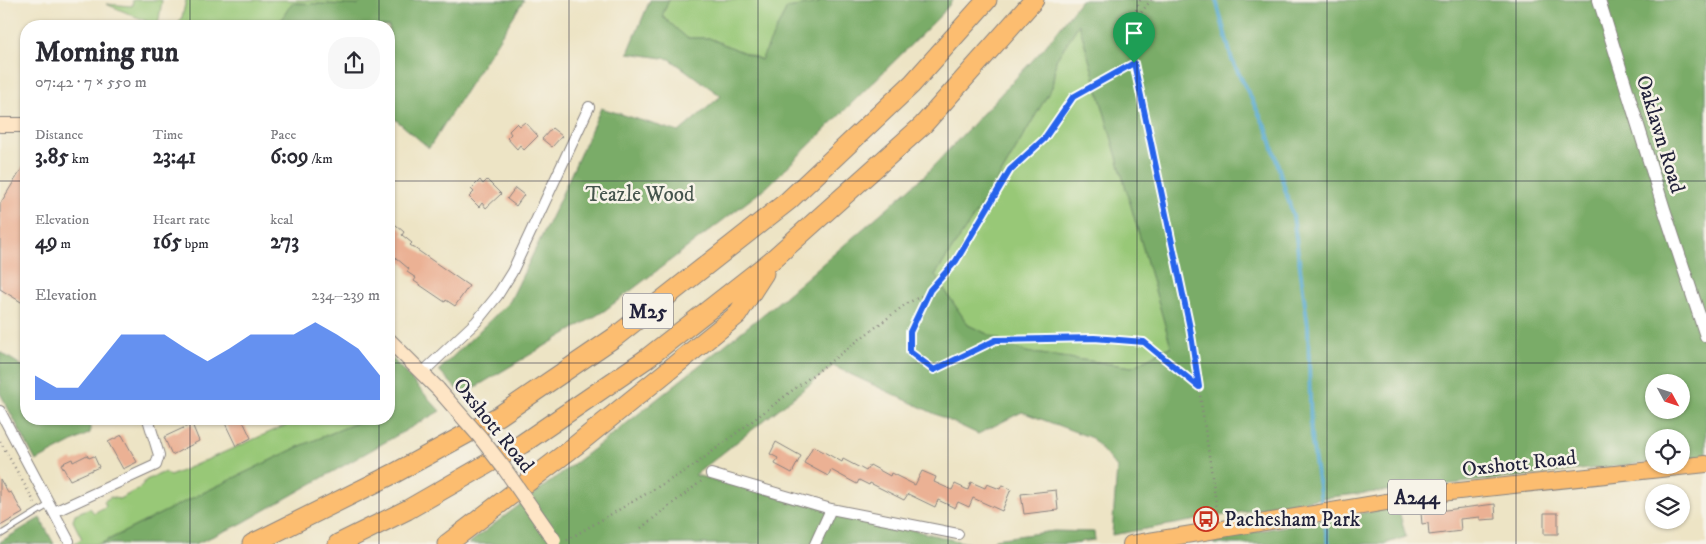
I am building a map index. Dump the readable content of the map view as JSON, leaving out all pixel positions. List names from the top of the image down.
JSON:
{
  "streets": {
    "highway": ["M25"],
    "main road": ["Oxshott Road", "A244"],
    "street": ["Oaklawn Road"]
  },
  "parks": ["Teazle Wood"],
  "places": {
    "bus stop": ["Pachesham Park"]
  },
  "north": "bottom right",
  "page": {
    "heading": ["Morning run", "07:42 · 7 × 550 m"],
    "stats": [
      ["Distance", "3.85 km"],
      ["Time", "23:41"],
      ["Pace", "6:09 /km"],
      ["Elevation", "49 m"],
      ["Heart rate", "165 bpm"],
      ["kcal", "273"]
    ],
    "chart": ["Elevation", "234–239 m"]
  }
}
